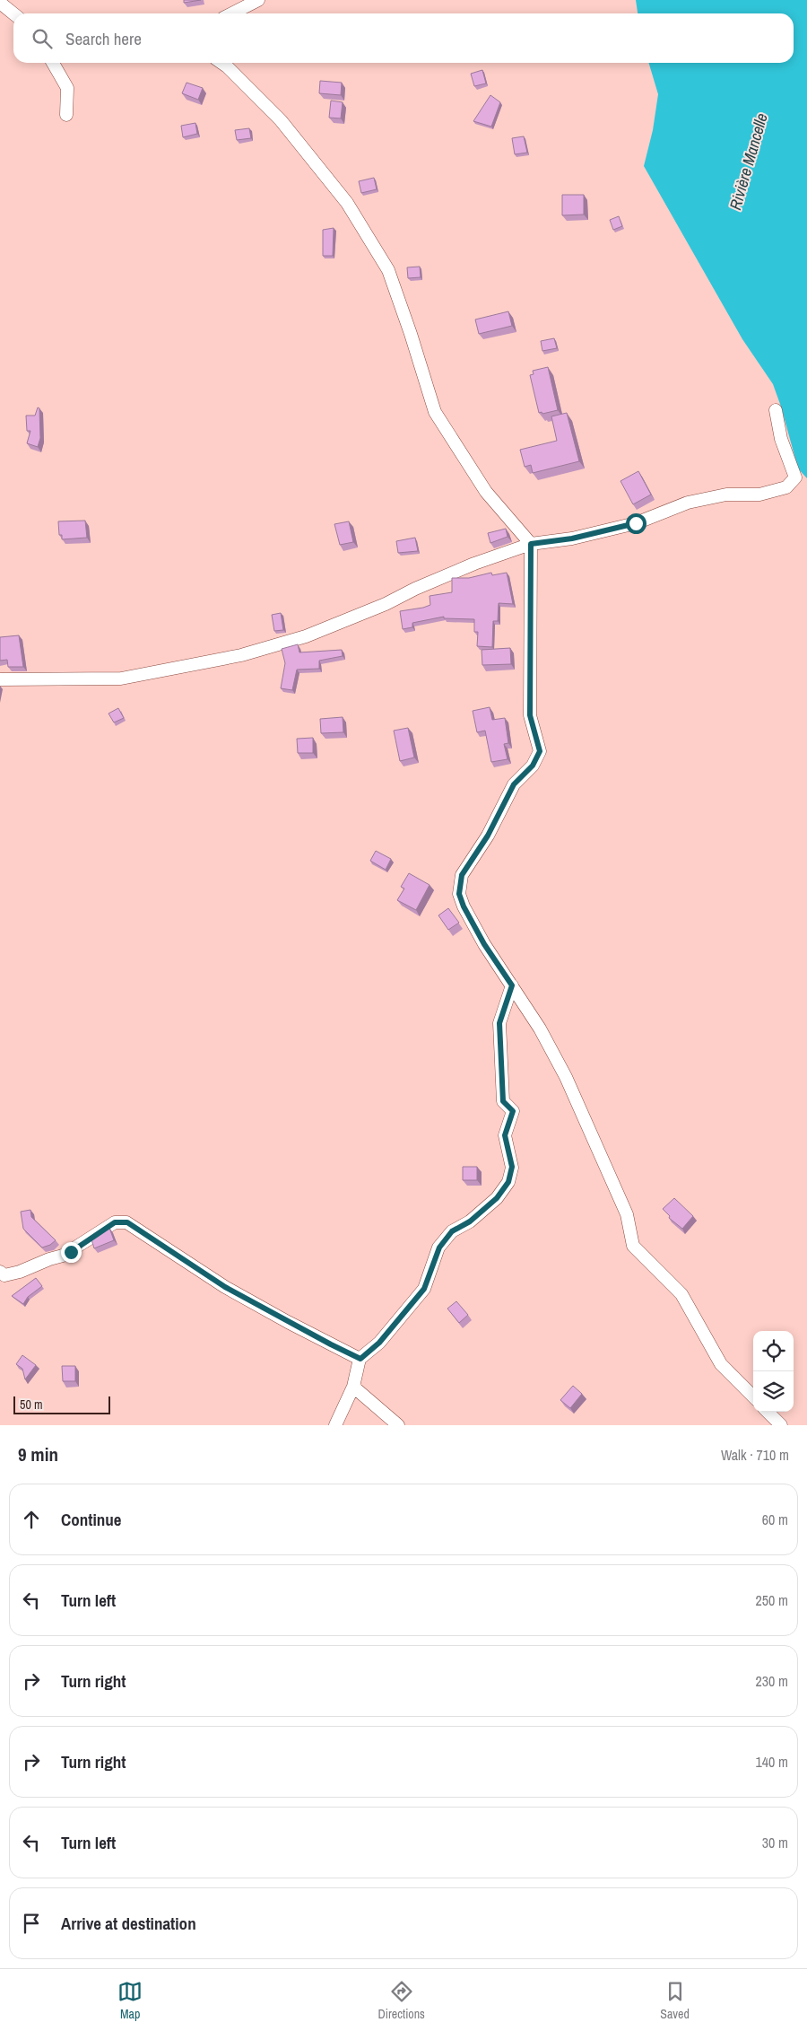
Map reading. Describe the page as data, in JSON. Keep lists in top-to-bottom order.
{
  "water": ["Rivière Mancelle"],
  "scale_bar": "50 m",
  "page": {
    "search": "Search here",
    "scale": "50 m",
    "heading": ["9 min", "Walk · 710 m"],
    "list": [
      ["Continue", "60 m"],
      ["Turn left", "250 m"],
      ["Turn right", "230 m"],
      ["Turn right", "140 m"],
      ["Turn left", "30 m"],
      "Arrive at destination"
    ],
    "nav": ["Map", "Directions", "Saved"]
  }
}
